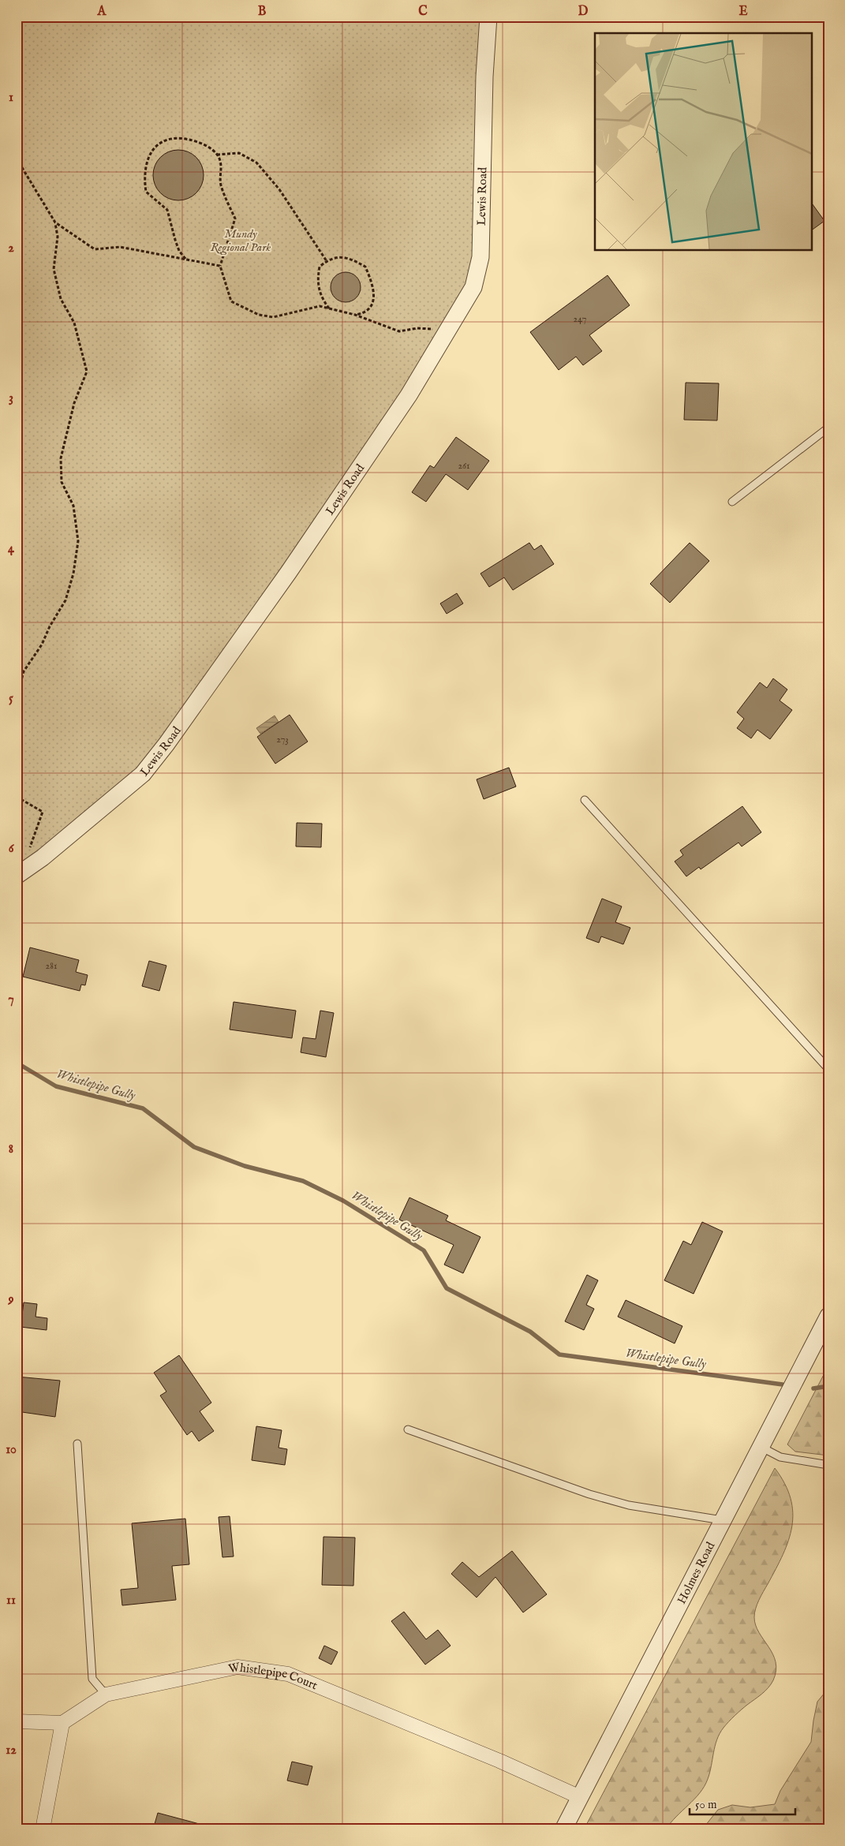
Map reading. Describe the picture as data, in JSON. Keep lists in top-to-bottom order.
{
  "streets": {
    "street": ["Lewis Road", "Holmes Road", "Whistlepipe Court"]
  },
  "crossings": [
    ["Holmes Road", "Whistlepipe Court"]
  ],
  "water": ["Whistlepipe Gully"],
  "parks": ["Mundy Regional Park"],
  "house_numbers": [
    "247",
    "261",
    "273",
    "281"
  ],
  "scale_bar": "50 m",
  "grid": {
    "columns": [
      "A",
      "B",
      "C",
      "D",
      "E"
    ],
    "rows": [
      "1",
      "2",
      "3",
      "4",
      "5",
      "6",
      "7",
      "8",
      "9",
      "10",
      "11",
      "12"
    ]
  }
}
